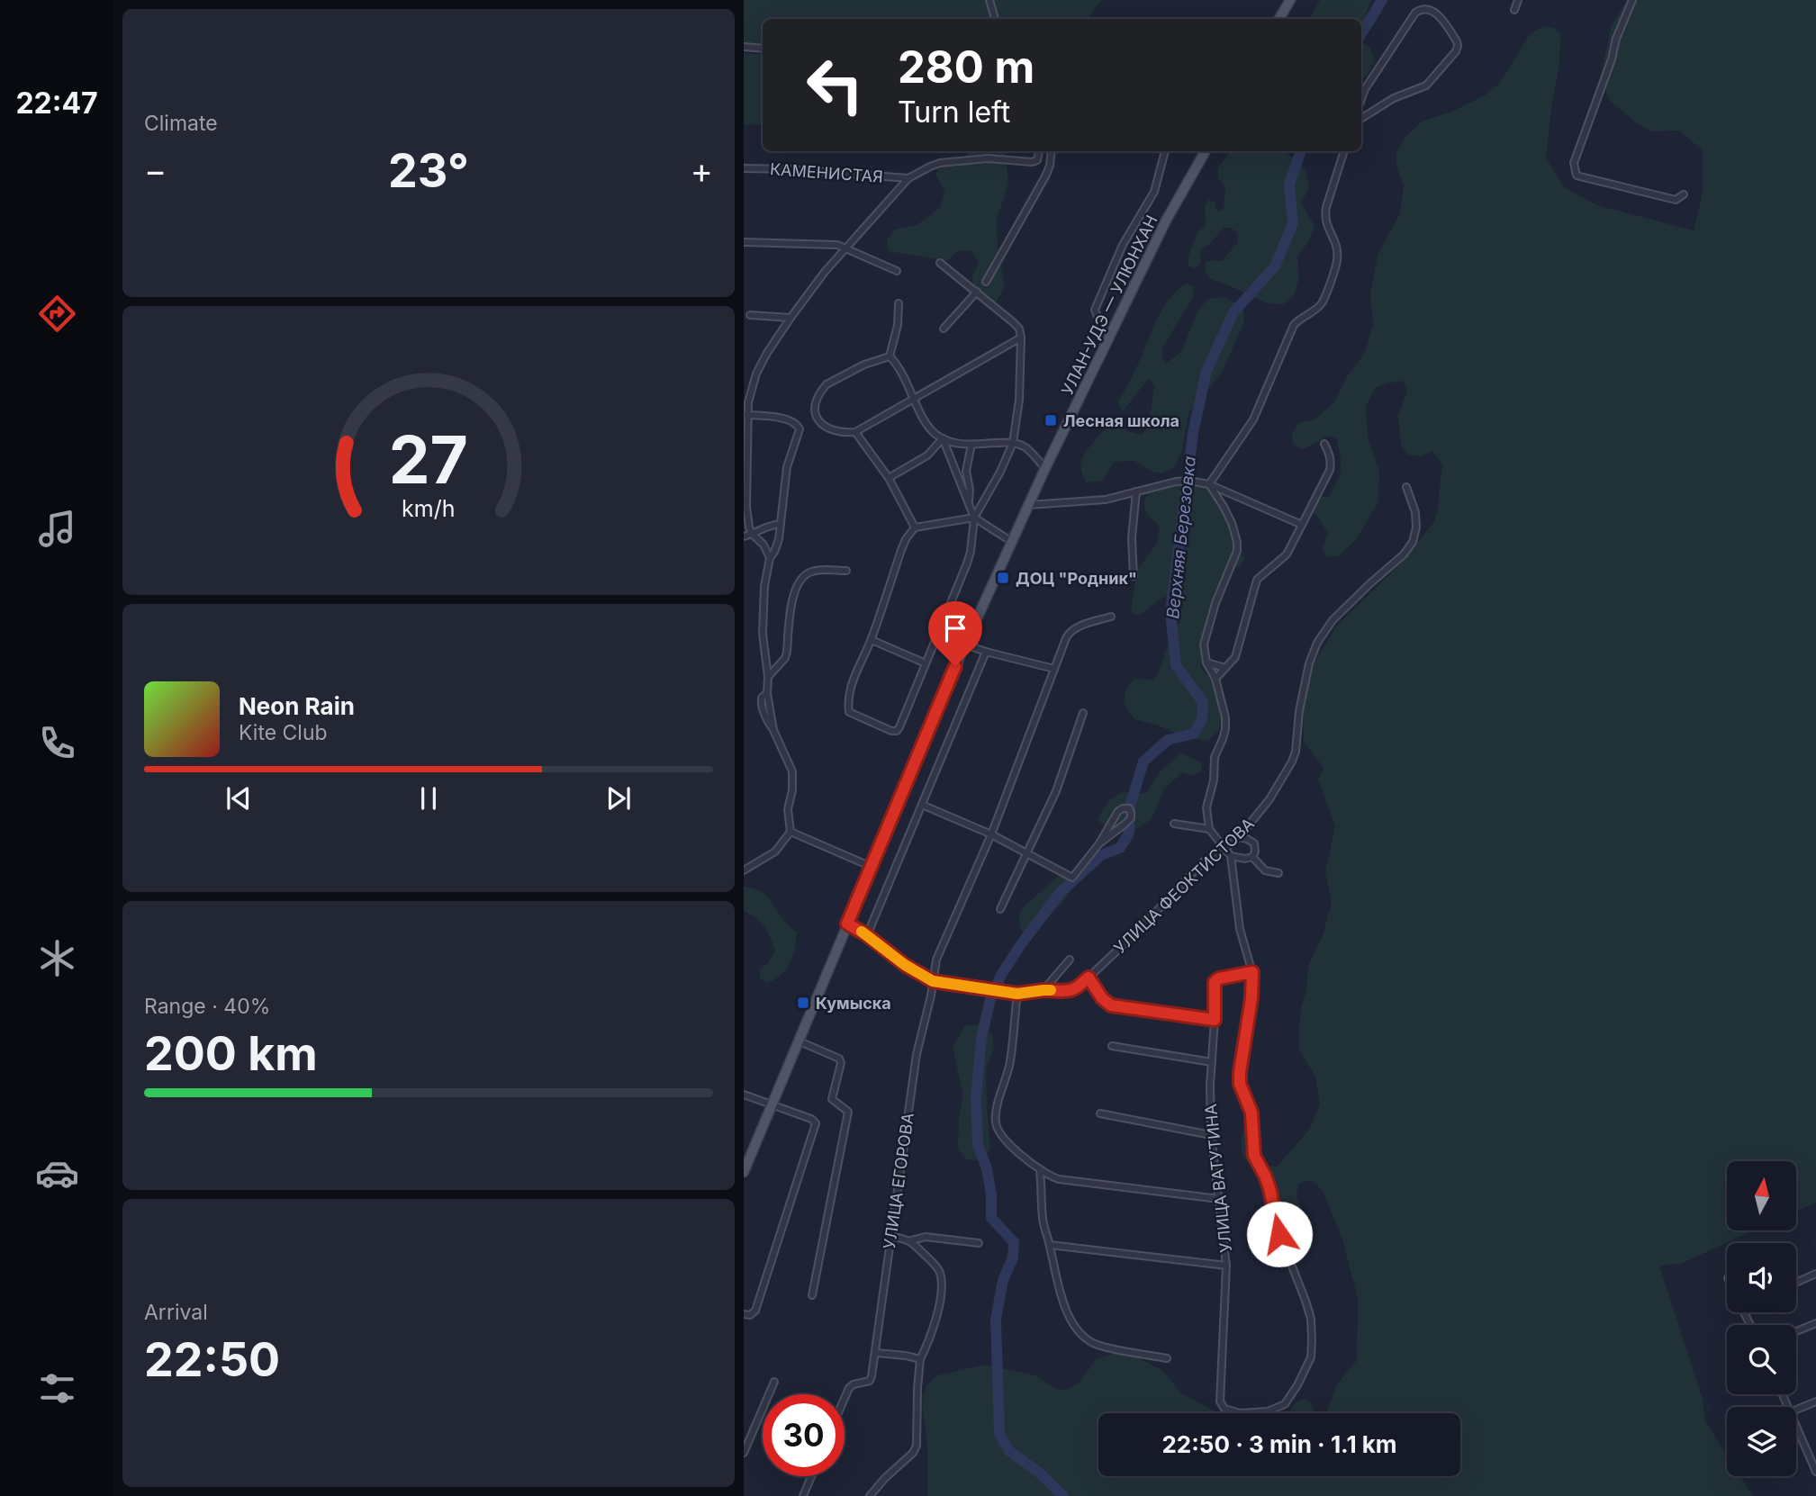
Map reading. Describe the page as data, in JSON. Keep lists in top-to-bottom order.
{
  "streets": {
    "main road": ["УЛАН-УДЭ — УЛЮНХАН"],
    "street": [
      "КАМЕНИСТАЯ",
      "УЛИЦА ФЕОКТИСТОВА",
      "УЛИЦА ВАТУТИНА",
      "УЛИЦА ЕГОРОВА"
    ]
  },
  "crossings": [
    ["УЛАН-УДЭ — УЛЮНХАН", "УЛИЦА ФЕОКТИСТОВА"],
    ["УЛИЦА ФЕОКТИСТОВА", "УЛИЦА ЕГОРОВА"]
  ],
  "water": ["Верхняя Березовка"],
  "places": {
    "transit": ["Лесная школа", "ДОЦ \"Родник\"", "Кумыска"]
  },
  "north": "top",
  "page": {
    "tabs": "22:47",
    "tile": [
      "Climate",
      ["Range · 40%", "200 km"],
      ["Arrival", "22:50"]
    ],
    "turn": ["280 m", "Turn left"],
    "heat": ["−", "23°", "+"],
    "song": ["Neon Rain", "Kite Club"],
    "limit": "30",
    "trip": "22:50 · 3 min · 1.1 km",
    "gauge": ["27", "km/h"]
  }
}
